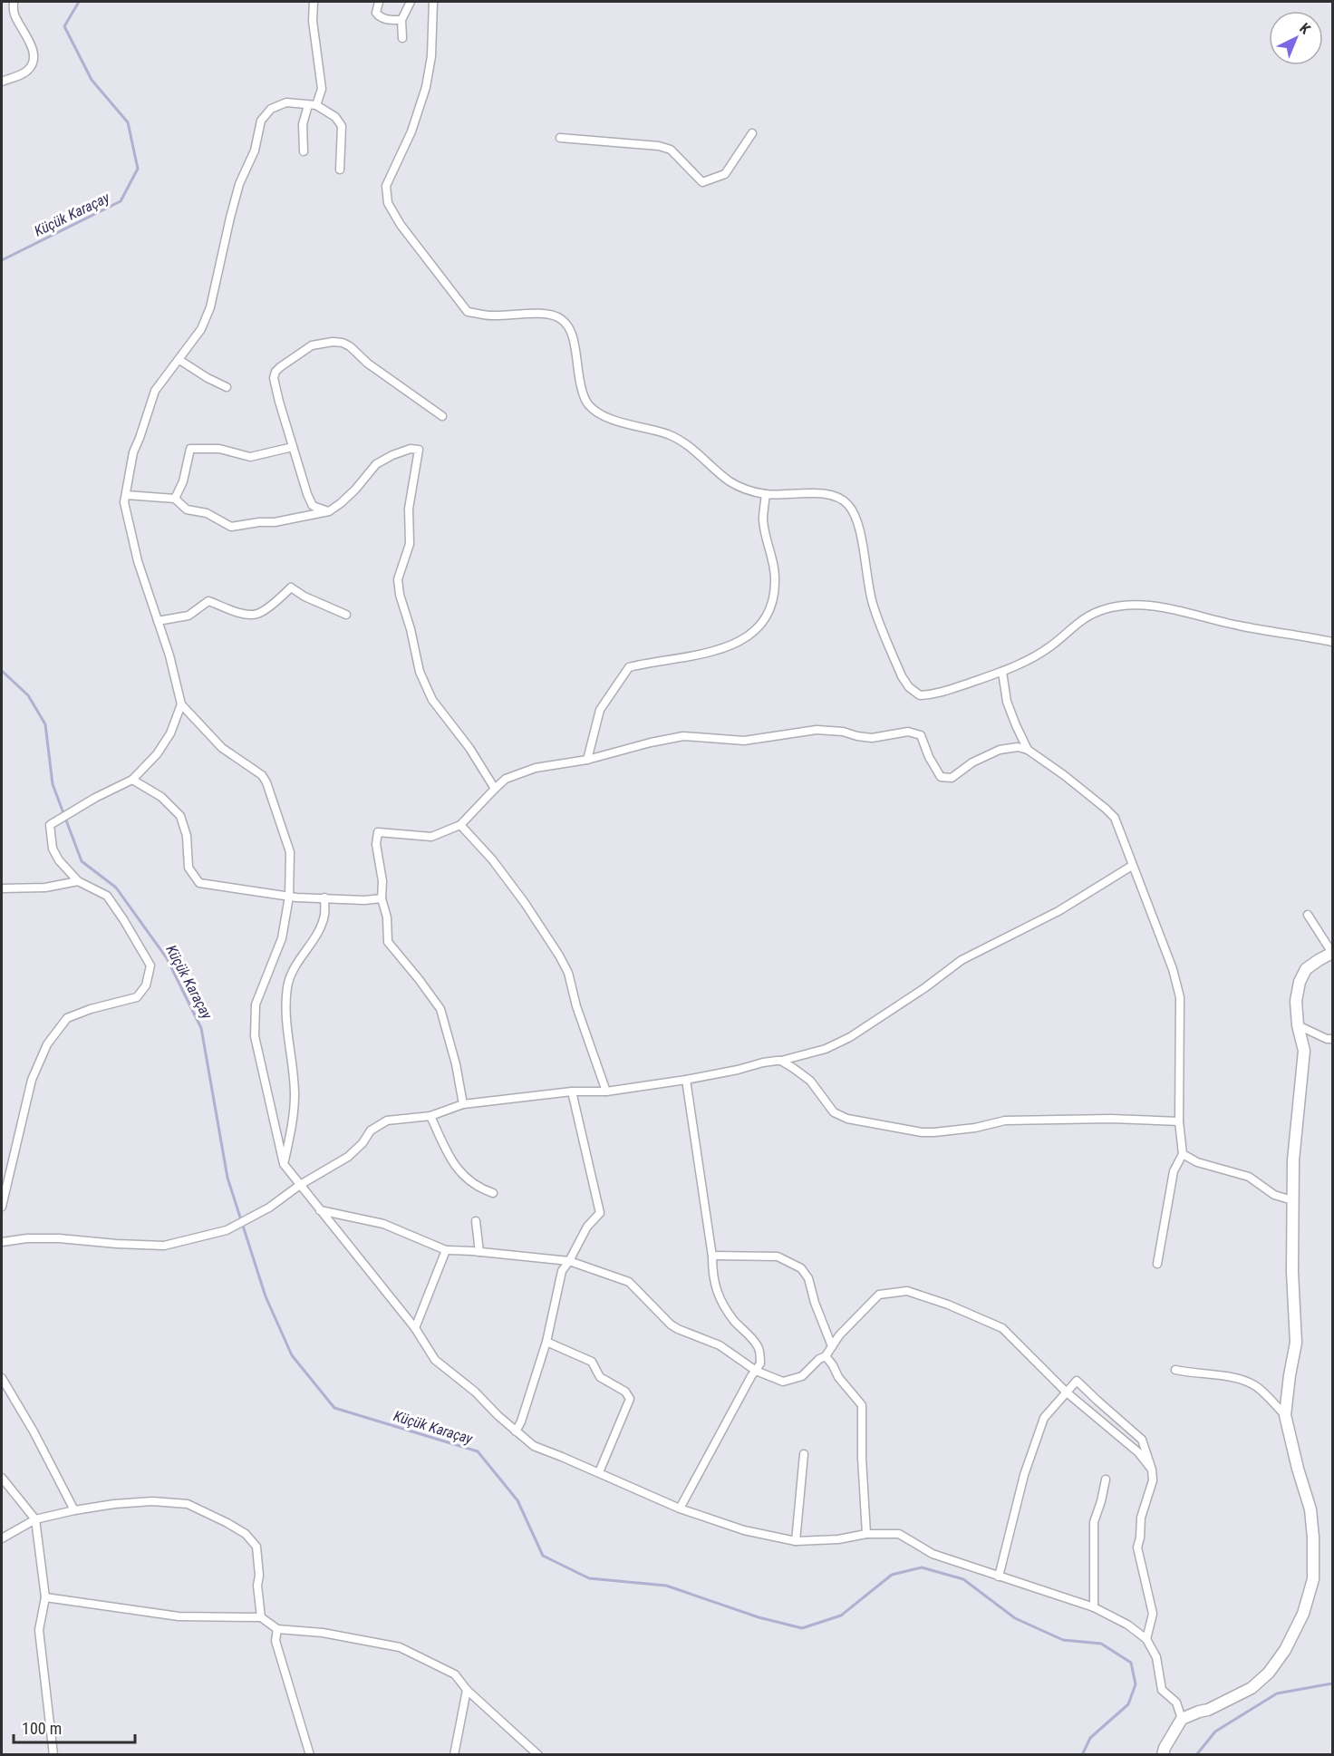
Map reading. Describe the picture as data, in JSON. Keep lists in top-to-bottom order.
{
  "water": ["Küçük Karaçay"],
  "scale_bar": "100 m",
  "north": "top right"
}
